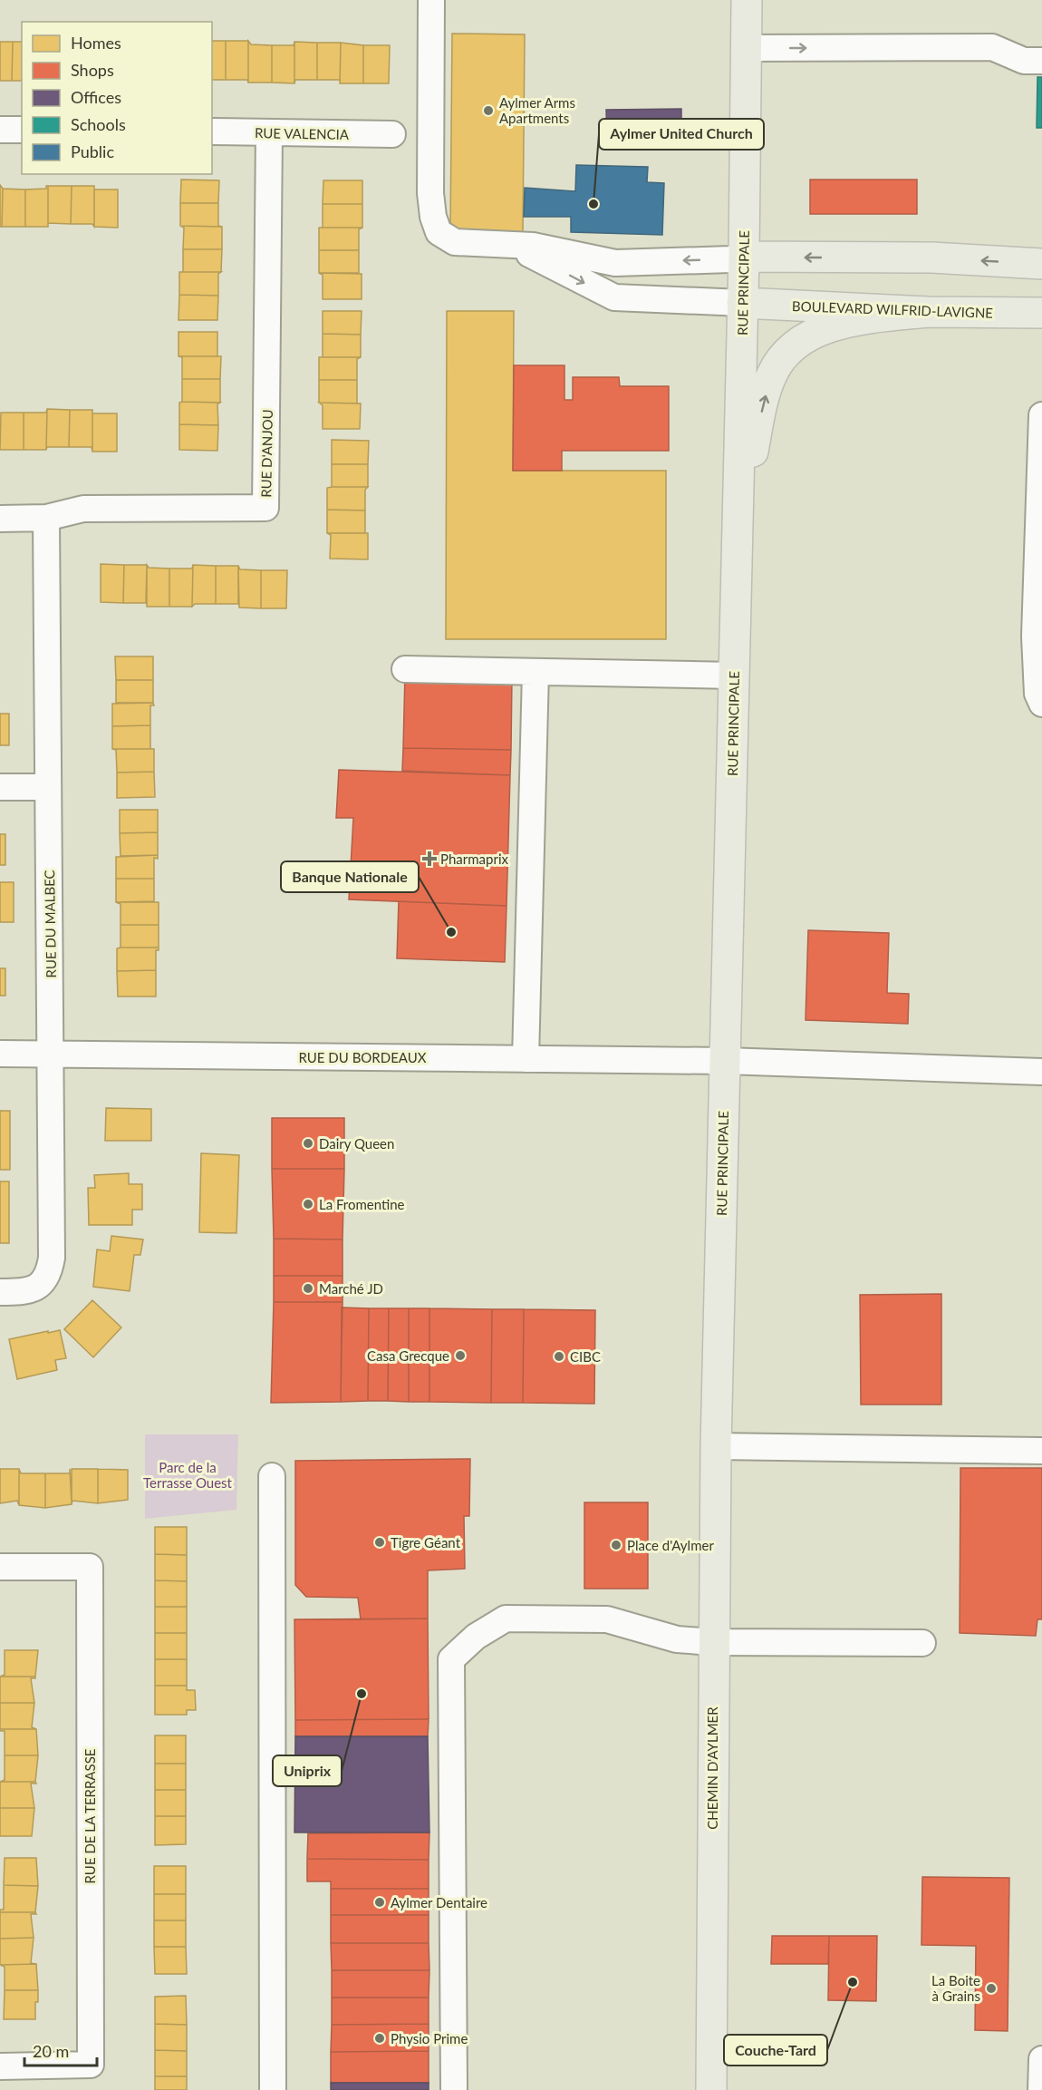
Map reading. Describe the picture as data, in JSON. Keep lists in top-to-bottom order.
{
  "streets": {
    "main road": ["RUE PRINCIPALE", "BOULEVARD WILFRID-LAVIGNE", "CHEMIN D'AYLMER"],
    "street": [
      "RUE VALENCIA",
      "RUE D'ANJOU",
      "RUE DU MALBEC",
      "RUE DU BORDEAUX",
      "RUE DE LA TERRASSE"
    ]
  },
  "crossings": [
    ["RUE VALENCIA", "RUE D'ANJOU"],
    ["RUE PRINCIPALE", "BOULEVARD WILFRID-LAVIGNE"],
    ["RUE PRINCIPALE", "RUE DU BORDEAUX"],
    ["RUE PRINCIPALE", "CHEMIN D'AYLMER"],
    ["RUE D'ANJOU", "RUE DU MALBEC"],
    ["RUE DU MALBEC", "RUE DU BORDEAUX"]
  ],
  "parks": ["Parc de la Terrasse Ouest"],
  "places": {
    "other": [
      "Aylmer Arms Apartments",
      "Aylmer United Church",
      "Banque Nationale",
      "Dairy Queen",
      "La Fromentine",
      "Marché JD",
      "Casa Grecque",
      "CIBC",
      "Tigre Géant",
      "Place d'Aylmer",
      "Uniprix",
      "Aylmer Dentaire",
      "Couche-Tard",
      "La Boite à Grains",
      "Physio Prime"
    ],
    "health": ["Pharmaprix"]
  },
  "legend": [
    "Homes",
    "Shops",
    "Offices",
    "Schools",
    "Public"
  ],
  "scale_bar": "20 m"
}
